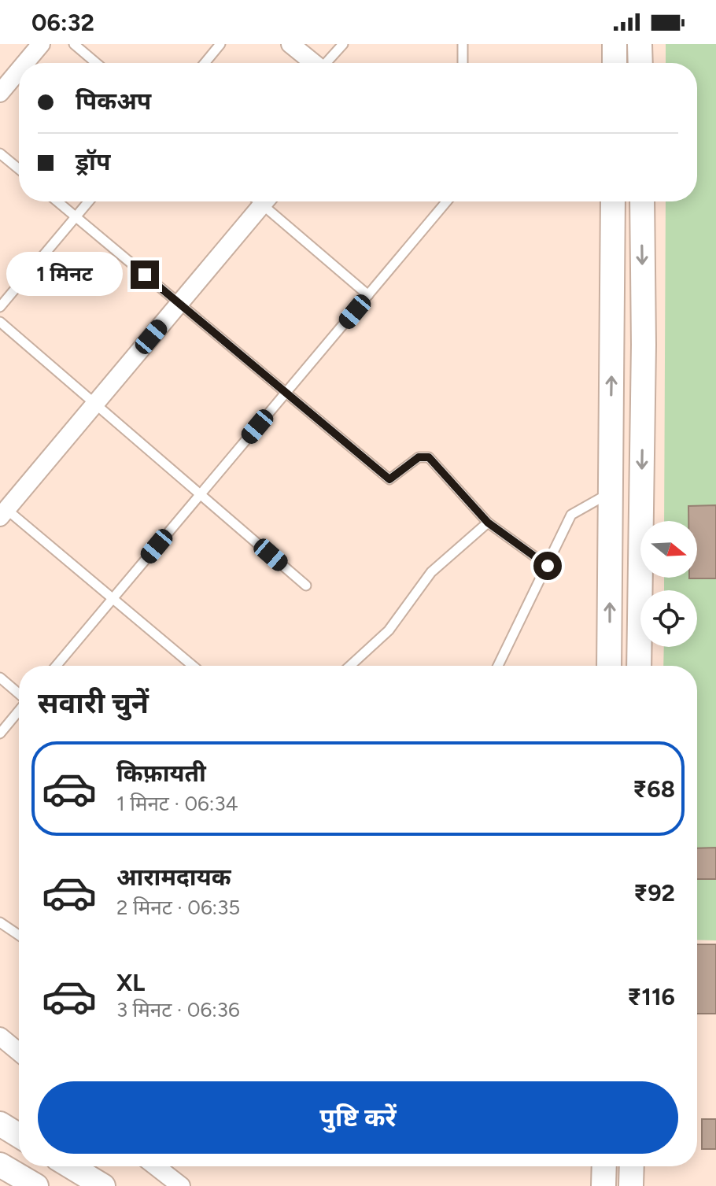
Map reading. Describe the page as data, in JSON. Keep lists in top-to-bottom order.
{
  "north": "right",
  "page": {
    "status": "06:32",
    "banner": ["पिकअप", "ड्रॉप"],
    "bubble": "1 मिनट",
    "heading": "सवारी चुनें",
    "list": [
      {
        "name": "किफ़ायती",
        "note": "1 मिनट · 06:34",
        "value": "₹68"
      },
      {
        "name": "आरामदायक",
        "note": "2 मिनट · 06:35",
        "value": "₹92"
      },
      {
        "name": "XL",
        "note": "3 मिनट · 06:36",
        "value": "₹116"
      }
    ],
    "buttons": "पुष्टि करें"
  }
}
